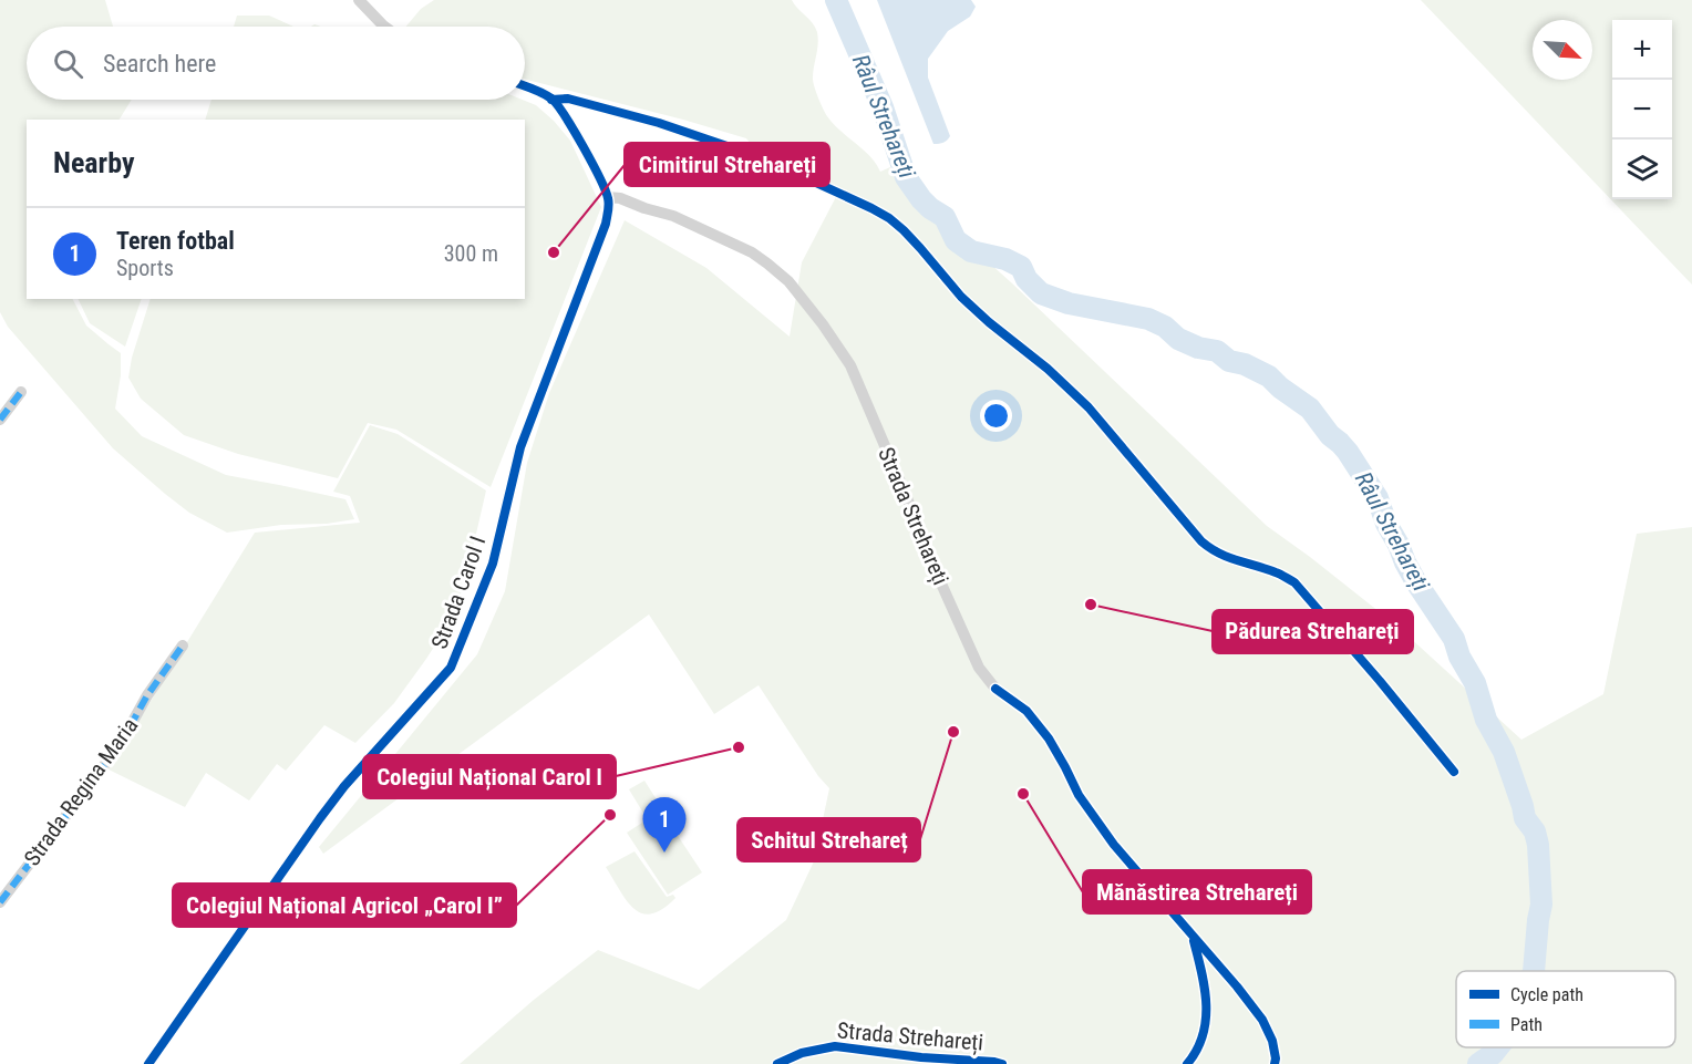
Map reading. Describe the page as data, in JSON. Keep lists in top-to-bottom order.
{
  "streets": {
    "street": ["Strada Strehareți", "Strada Carol I", "Strada Regina Maria"]
  },
  "crossings": [
    ["Strada Strehareți", "Strada Carol I"]
  ],
  "water": ["Râul Strehareți"],
  "places": [
    "Cimitirul Strehareți",
    "Pădurea Strehareți",
    "Schitul Strehareț",
    "Colegiul Național Carol l",
    "Mănăstirea Strehareți",
    "Colegiul Național Agricol „Carol I”"
  ],
  "legend": ["Cycle path", "Path"],
  "north": "bottom right",
  "page": {
    "map_buttons": ["+", "−"],
    "search": "Search here",
    "heading": "Nearby",
    "list": [
      {
        "mark": "1",
        "name": "Teren fotbal",
        "note": "Sports",
        "value": "300 m"
      }
    ],
    "pins": "1"
  }
}
